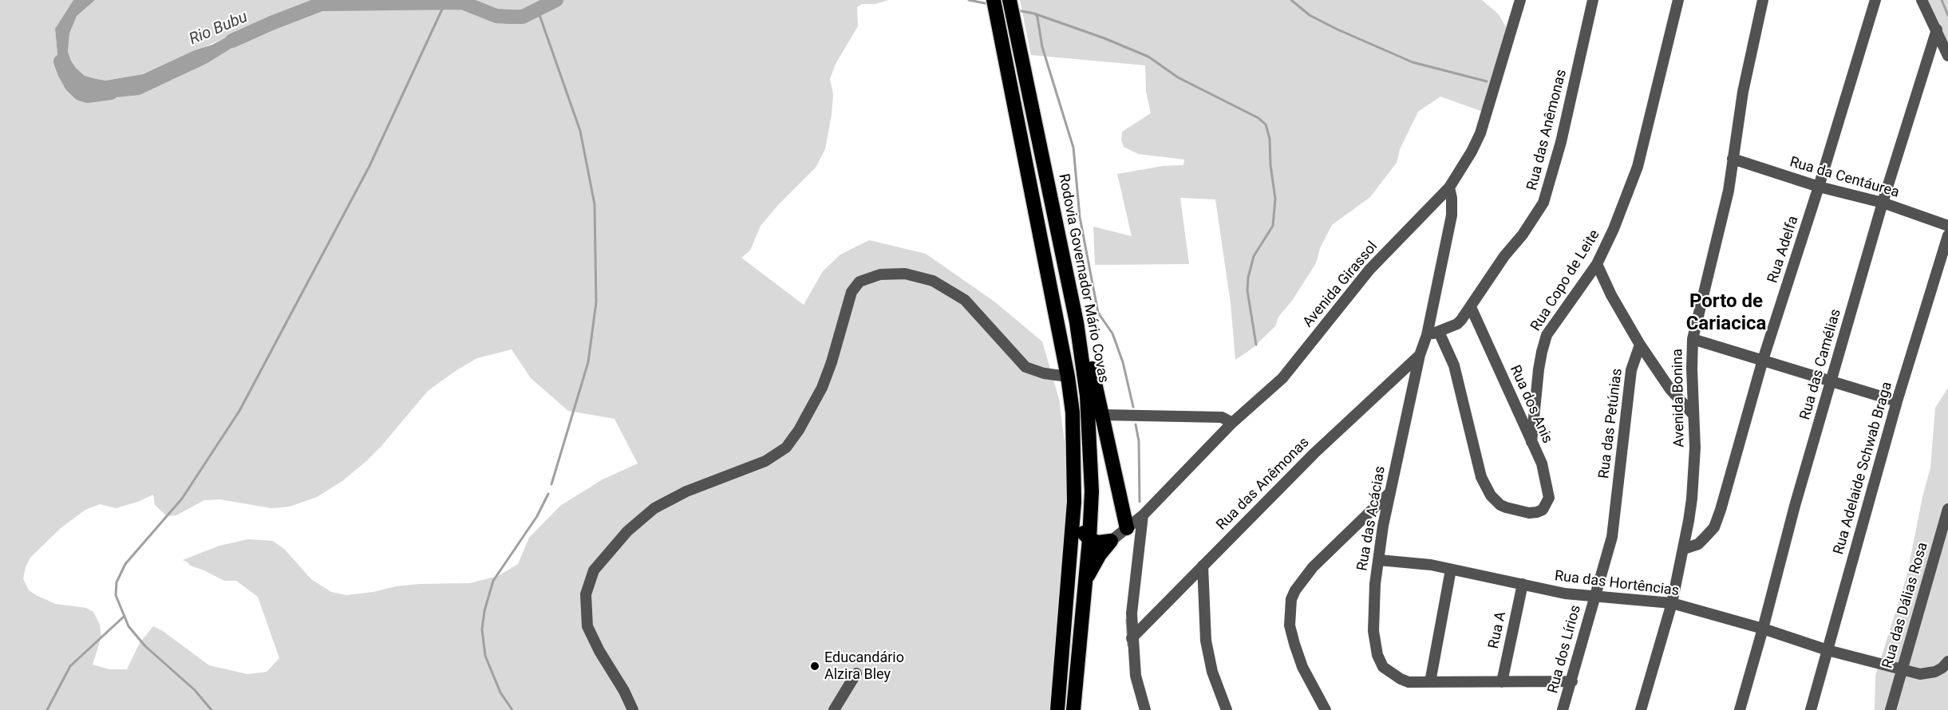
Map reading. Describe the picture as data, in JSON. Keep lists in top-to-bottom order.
{
  "streets": {
    "highway": ["Rodovia Governador Mário Covas"],
    "street": [
      "Rua das Anêmonas",
      "Rua da Centáurea",
      "Rua Adelfa",
      "Rua Copo de Leite",
      "Avenida Girassol",
      "Rua das Camélias",
      "Avenida Bonina",
      "Rua dos Anis",
      "Rua das Petúnias",
      "Rua Adelaide Schwab Braga",
      "Rua das Acácias",
      "Rua das Hortências",
      "Rua das Dálias Rosa",
      "Rua A",
      "Rua dos Lírios"
    ]
  },
  "crossings": [
    ["Rua das Anêmonas", "Rua dos Anis"],
    ["Rua das Anêmonas", "Rua das Acácias"],
    ["Rua da Centáurea", "Rua Adelfa"],
    ["Rua da Centáurea", "Rua das Camélias"],
    ["Rua da Centáurea", "Avenida Bonina"],
    ["Rua Adelfa", "Avenida Bonina"],
    ["Rua Copo de Leite", "Rua dos Anis"],
    ["Avenida Girassol", "Rua das Acácias"],
    ["Rua das Camélias", "Rua das Hortências"],
    ["Avenida Bonina", "Rua das Hortências"],
    ["Rua das Petúnias", "Rua das Hortências"],
    ["Rua das Petúnias", "Rua dos Lírios"],
    ["Rua Adelaide Schwab Braga", "Rua das Hortências"],
    ["Rua das Acácias", "Rua das Hortências"],
    ["Rua das Acácias", "Rua A"],
    ["Rua das Acácias", "Rua dos Lírios"],
    ["Rua das Hortências", "Rua das Dálias Rosa"],
    ["Rua das Hortências", "Rua A"],
    ["Rua das Hortências", "Rua dos Lírios"]
  ],
  "districts": ["Porto de Cariacica"],
  "water": ["Rio Bubu"],
  "places": ["Educandário Alzira Bley"]
}
